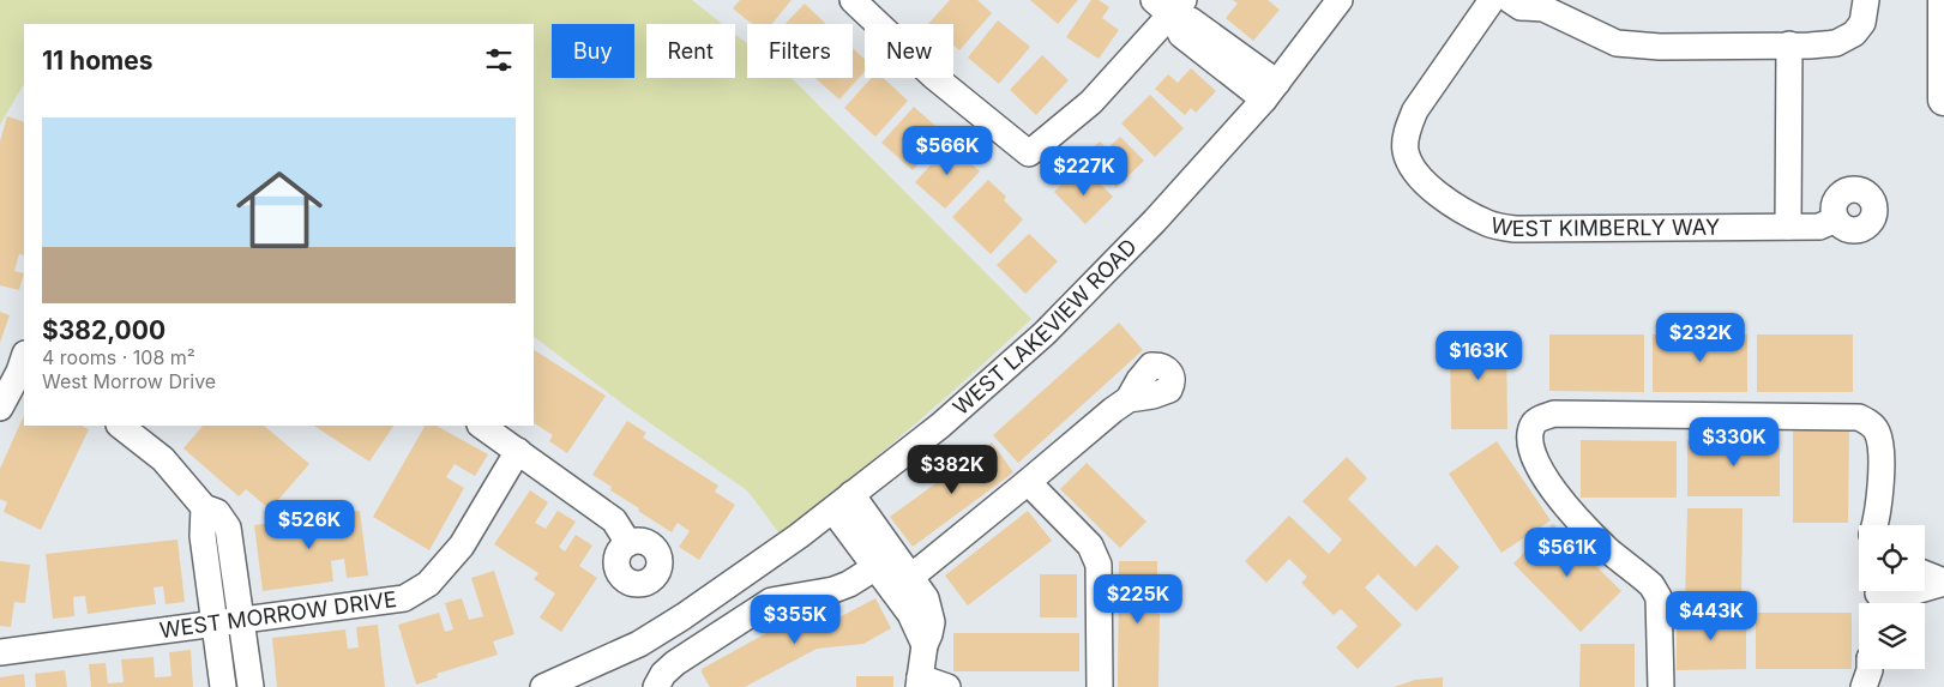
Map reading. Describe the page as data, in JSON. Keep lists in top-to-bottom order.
{
  "streets": {
    "street": ["WEST KIMBERLY WAY", "WEST LAKEVIEW ROAD", "WEST MORROW DRIVE"]
  },
  "page": {
    "chip": [
      "Buy",
      "Rent",
      "Filters",
      "New"
    ],
    "heading": "11 homes",
    "list": [
      {
        "name": "$382,000",
        "note": "4 rooms · 108 m² · West Morrow Drive"
      }
    ],
    "price": [
      "$566K",
      "$227K",
      "$232K",
      "$163K",
      "$330K",
      "$382K",
      "$526K",
      "$561K",
      "$225K",
      "$443K",
      "$355K"
    ]
  }
}
